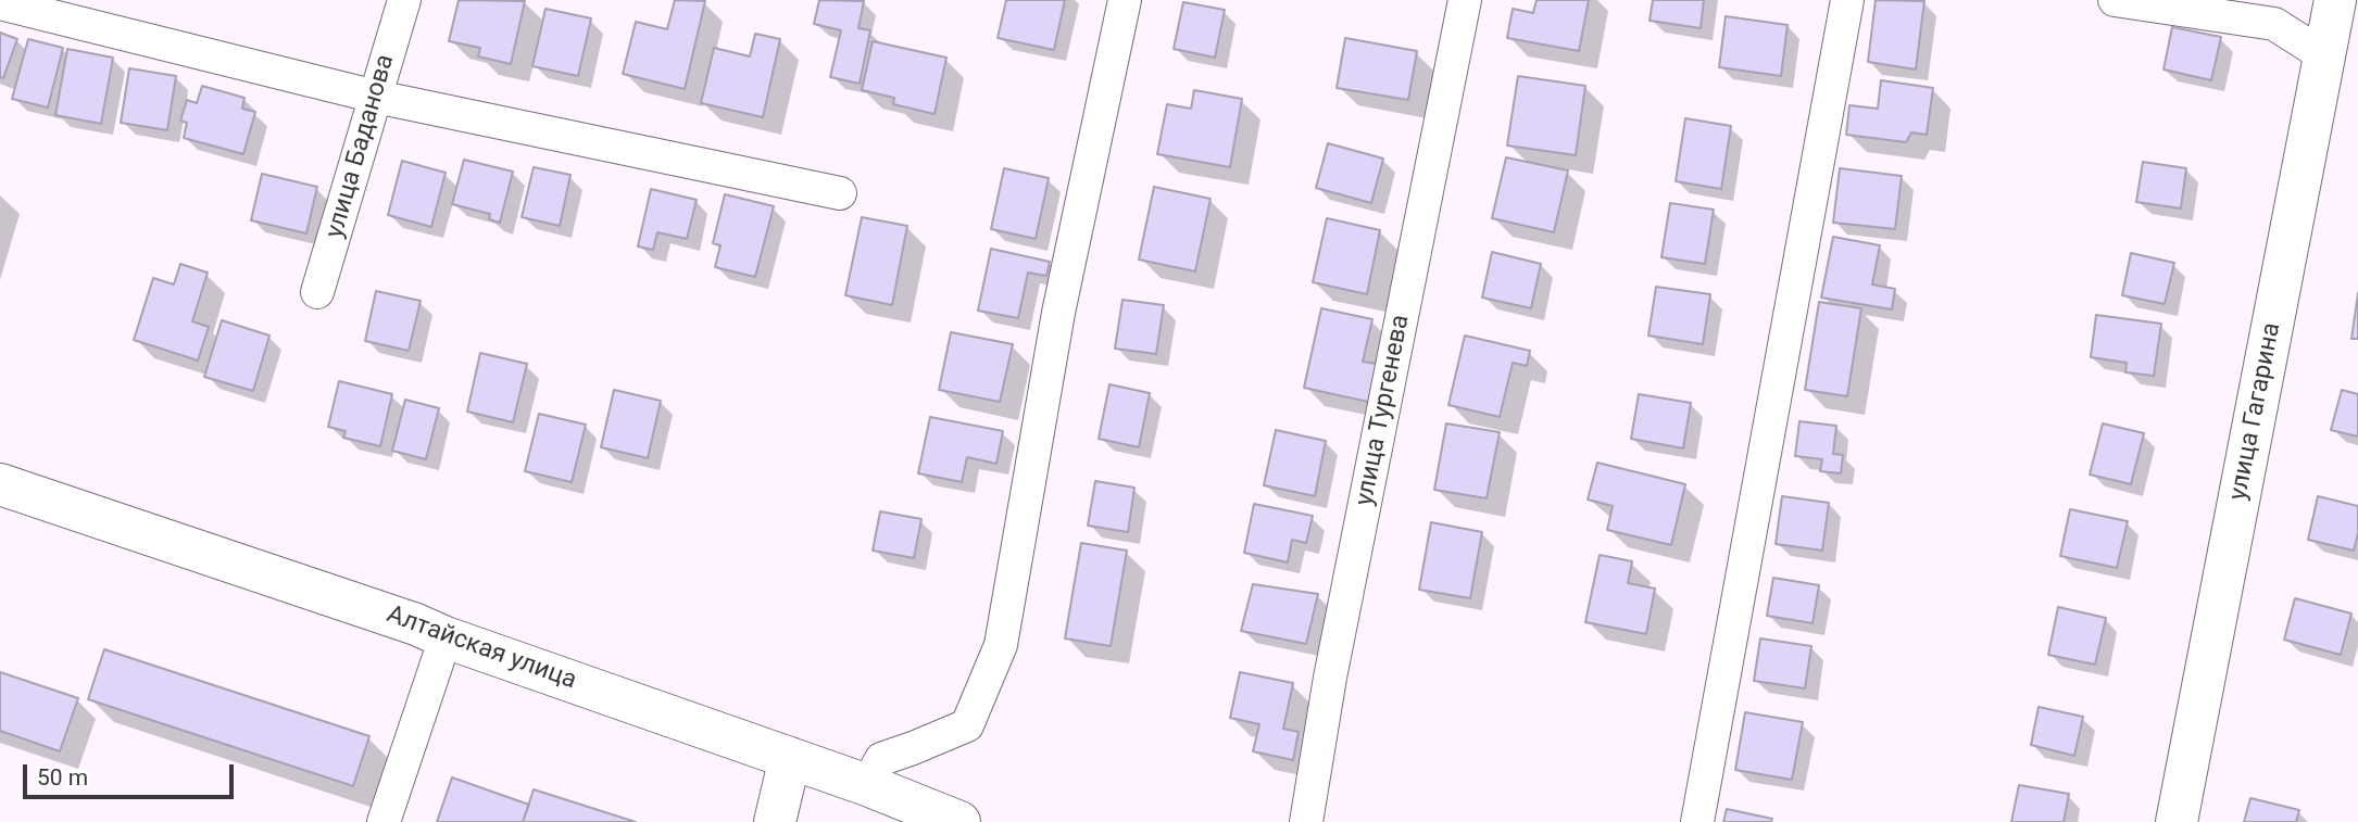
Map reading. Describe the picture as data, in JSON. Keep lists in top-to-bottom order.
{
  "streets": {
    "main road": ["улица Гагарина", "Алтайская улица"],
    "street": ["улица Баданова", "улица Тургенева"]
  },
  "scale_bar": "50 m"
}
